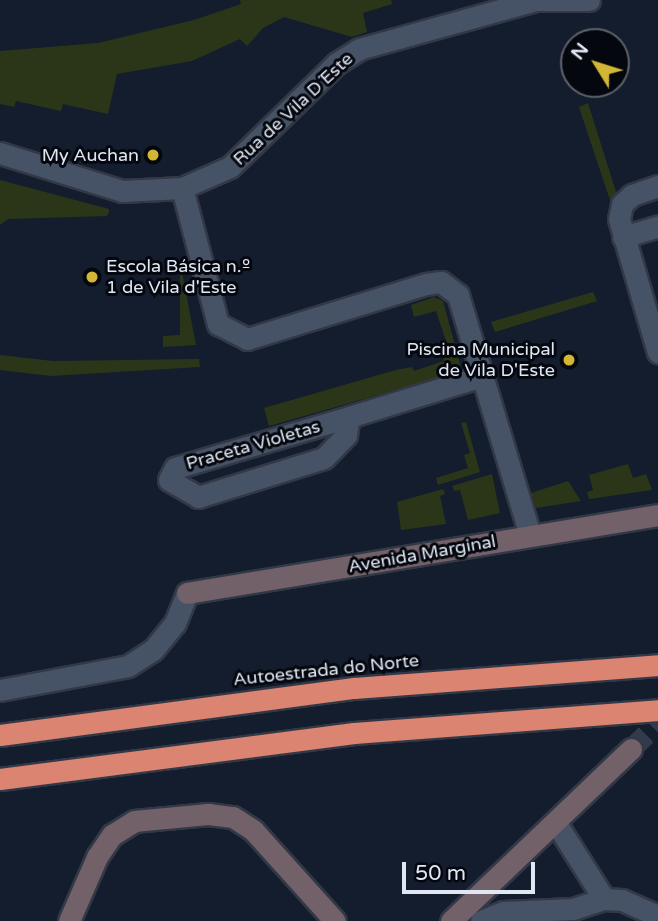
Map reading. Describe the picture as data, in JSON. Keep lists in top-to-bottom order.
{
  "streets": {
    "highway": ["Autoestrada do Norte"],
    "street": ["Rua de Vila D´Este", "Praceta Violetas", "Avenida Marginal"]
  },
  "places": ["My Auchan", "Escola Básica n.º 1 de Vila d'Este", "Piscina Municipal de Vila D'Este"],
  "scale_bar": "50 m",
  "north": "top left"
}
